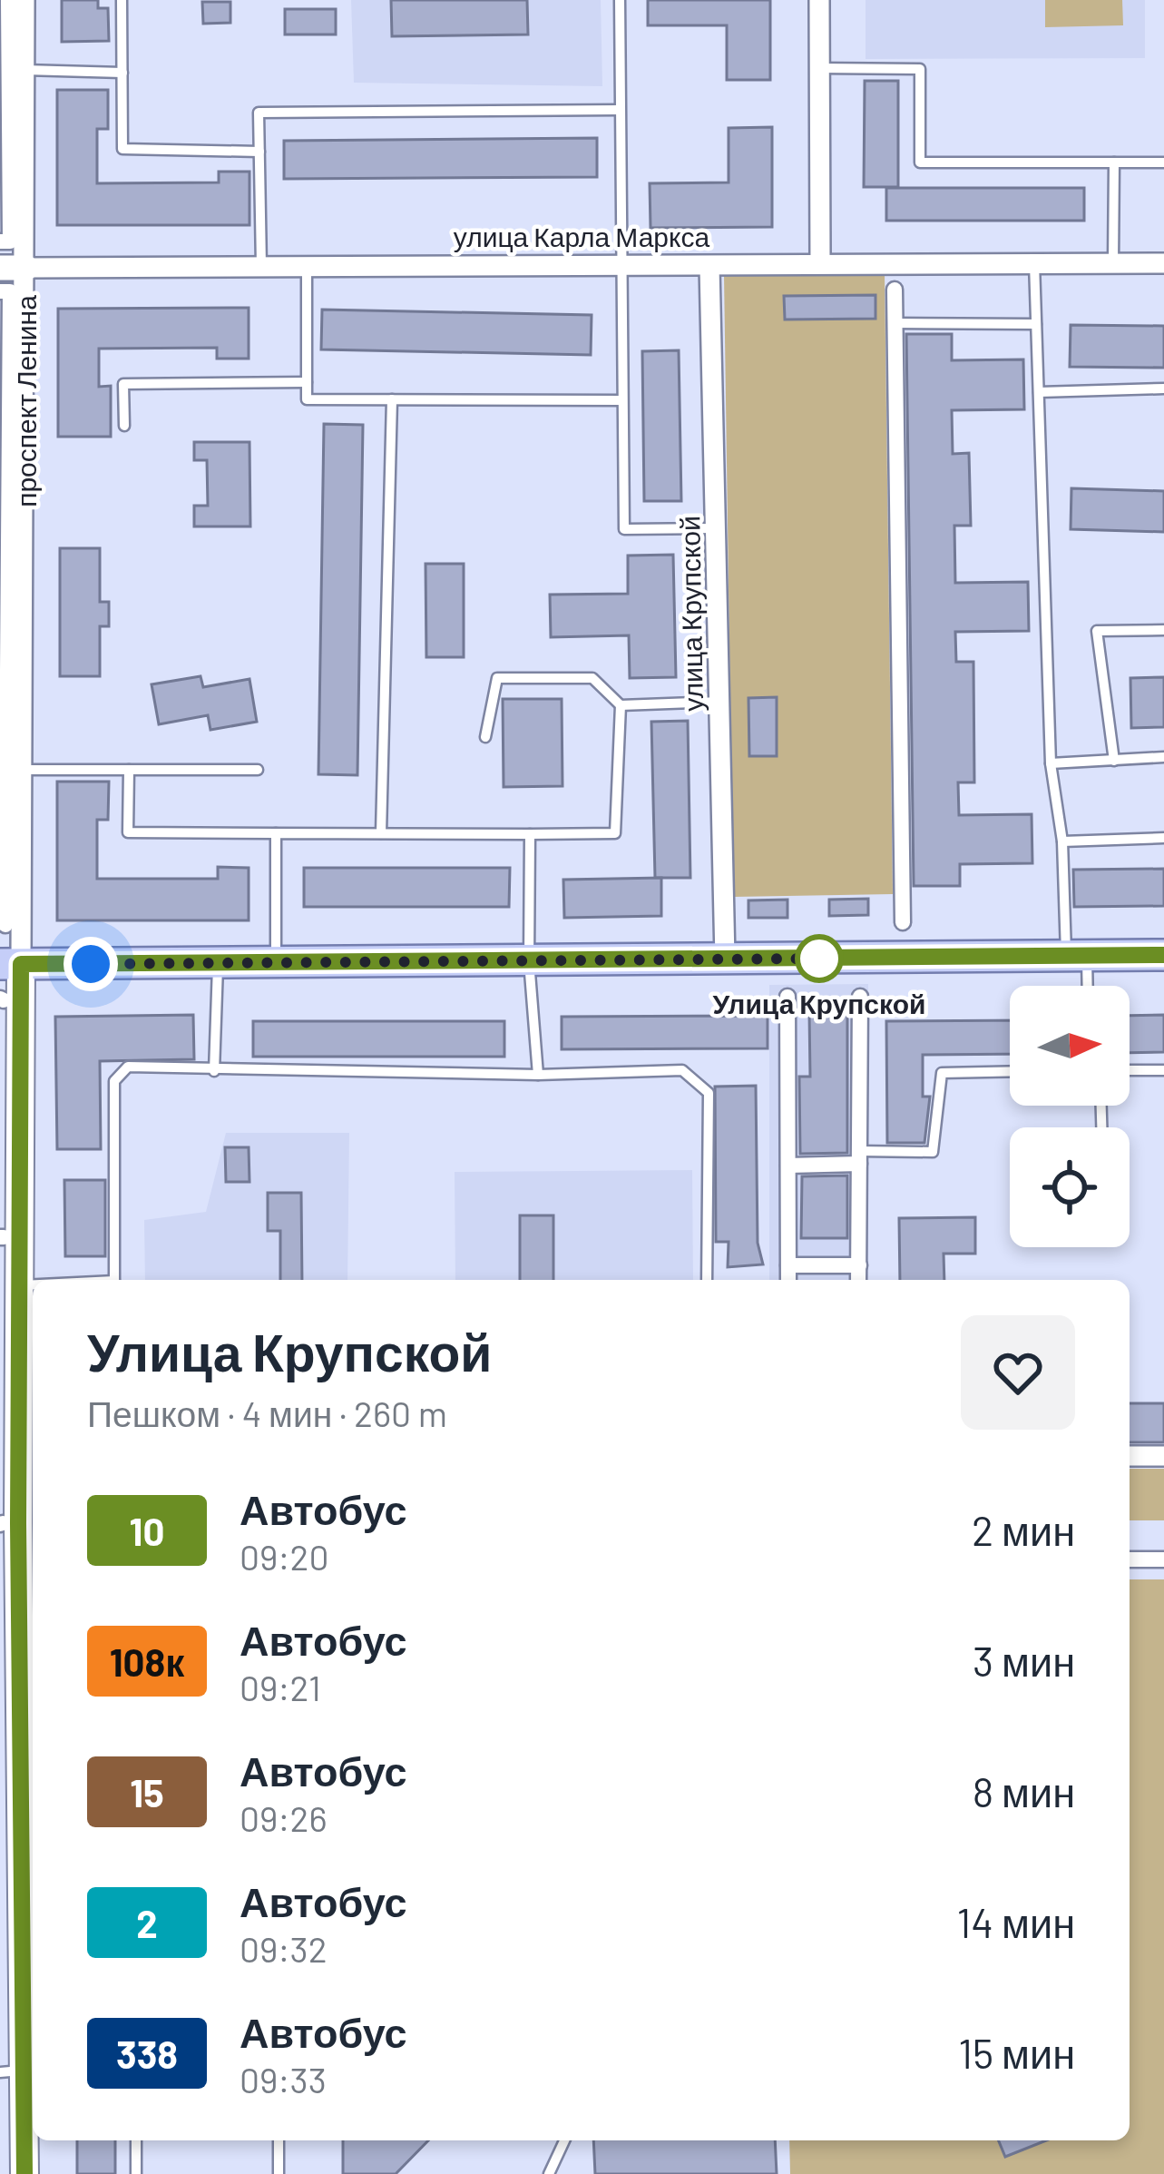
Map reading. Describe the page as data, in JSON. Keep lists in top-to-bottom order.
{
  "streets": {
    "main road": ["проспект Ленина"],
    "street": ["улица Карла Маркса", "улица Крупской"]
  },
  "crossings": [
    ["улица Карла Маркса", "проспект Ленина"],
    ["улица Карла Маркса", "улица Крупской"]
  ],
  "places": ["Улица Крупской"],
  "lines": ["bus line 10"],
  "north": "right",
  "page": {
    "heading": ["Улица Крупской", "Пешком · 4 мин · 260 m"],
    "list": [
      {
        "mark": "10",
        "name": "Автобус",
        "note": "09:20",
        "value": "2 мин"
      },
      {
        "mark": "108к",
        "name": "Автобус",
        "note": "09:21",
        "value": "3 мин"
      },
      {
        "mark": "15",
        "name": "Автобус",
        "note": "09:26",
        "value": "8 мин"
      },
      {
        "mark": "2",
        "name": "Автобус",
        "note": "09:32",
        "value": "14 мин"
      },
      {
        "mark": "338",
        "name": "Автобус",
        "note": "09:33",
        "value": "15 мин"
      }
    ]
  }
}
